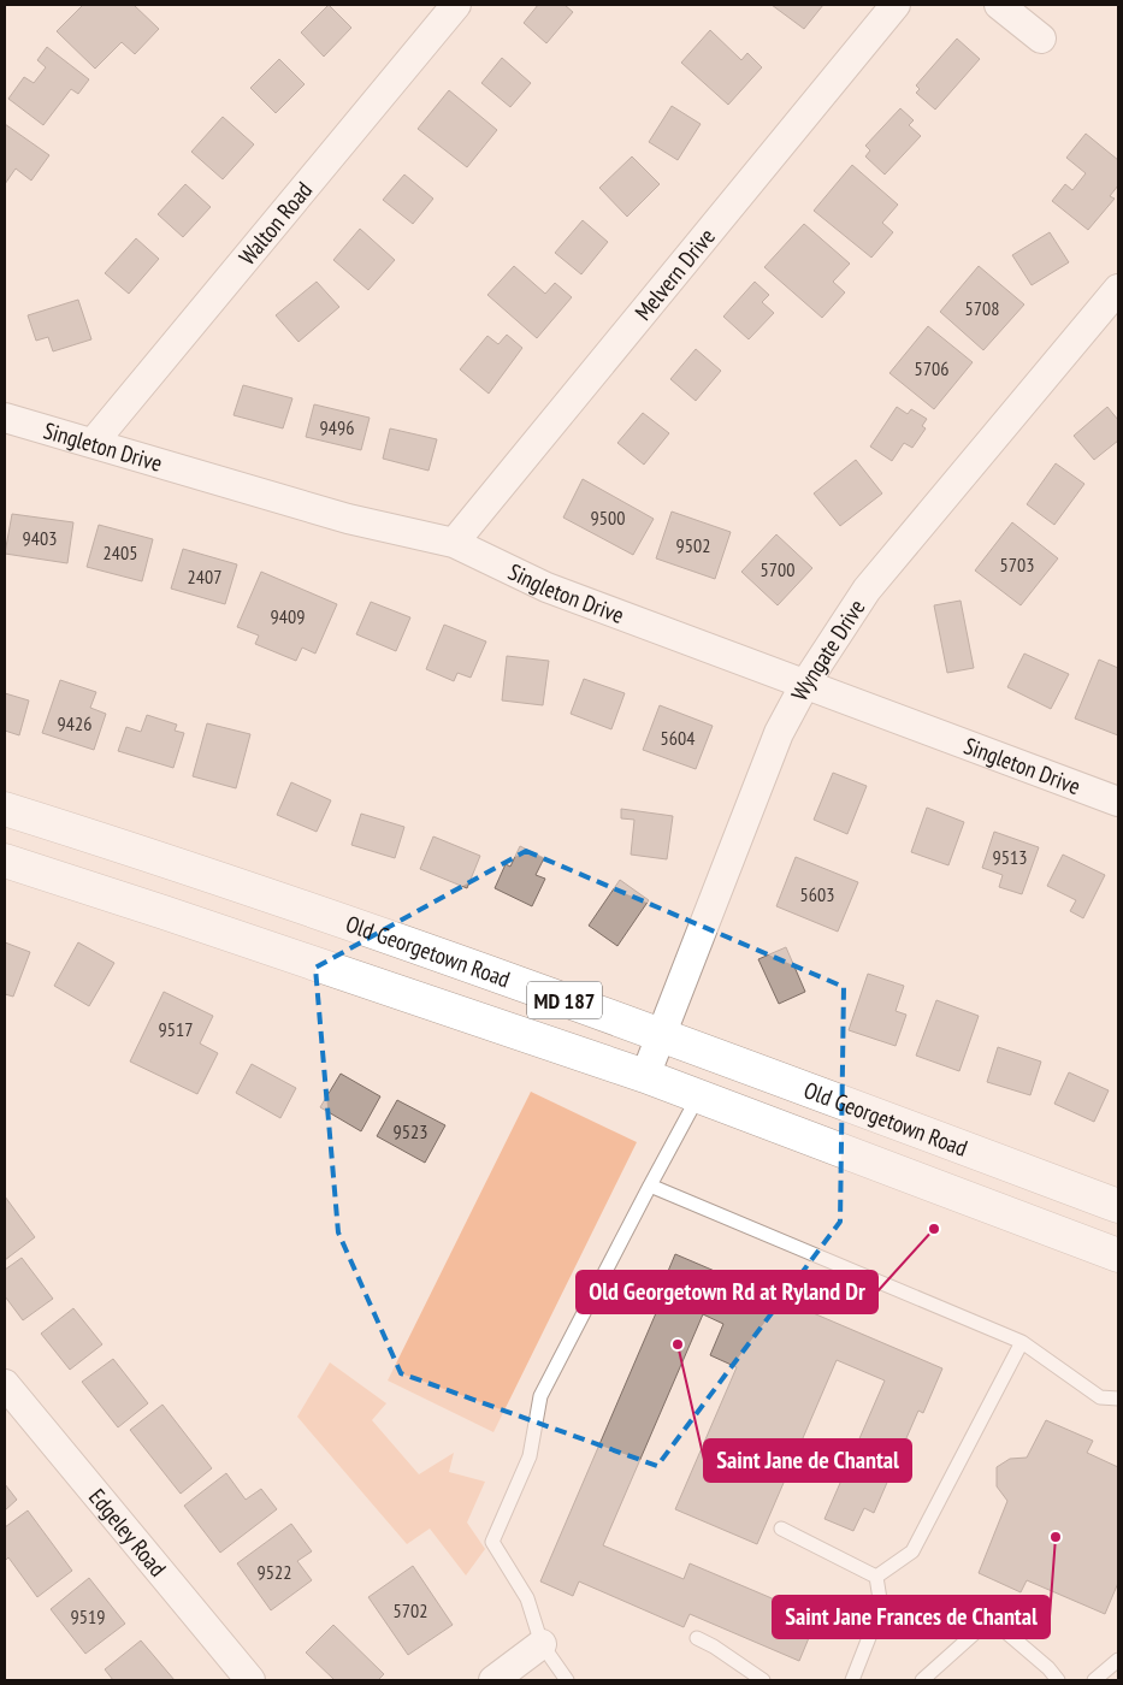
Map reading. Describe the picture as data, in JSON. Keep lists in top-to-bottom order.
{
  "streets": {
    "main road": ["Old Georgetown Road", "MD 187"],
    "street": [
      "Walton Road",
      "Melvern Drive",
      "Singleton Drive",
      "Wyngate Drive",
      "Edgeley Road"
    ]
  },
  "crossings": [
    ["Walton Road", "Singleton Drive"],
    ["Melvern Drive", "Singleton Drive"],
    ["Singleton Drive", "Wyngate Drive"],
    ["Wyngate Drive", "Old Georgetown Road"]
  ],
  "places": ["Old Georgetown Rd at Ryland Dr", "Saint Jane de Chantal", "Saint Jane Frances de Chantal"],
  "house_numbers": [
    "5708",
    "5706",
    "9496",
    "9500",
    "9403",
    "9502",
    "2405",
    "5703",
    "5700",
    "2407",
    "9409",
    "9426",
    "5604",
    "9513",
    "5603",
    "9517",
    "9523",
    "9522",
    "5702",
    "9519"
  ]
}
